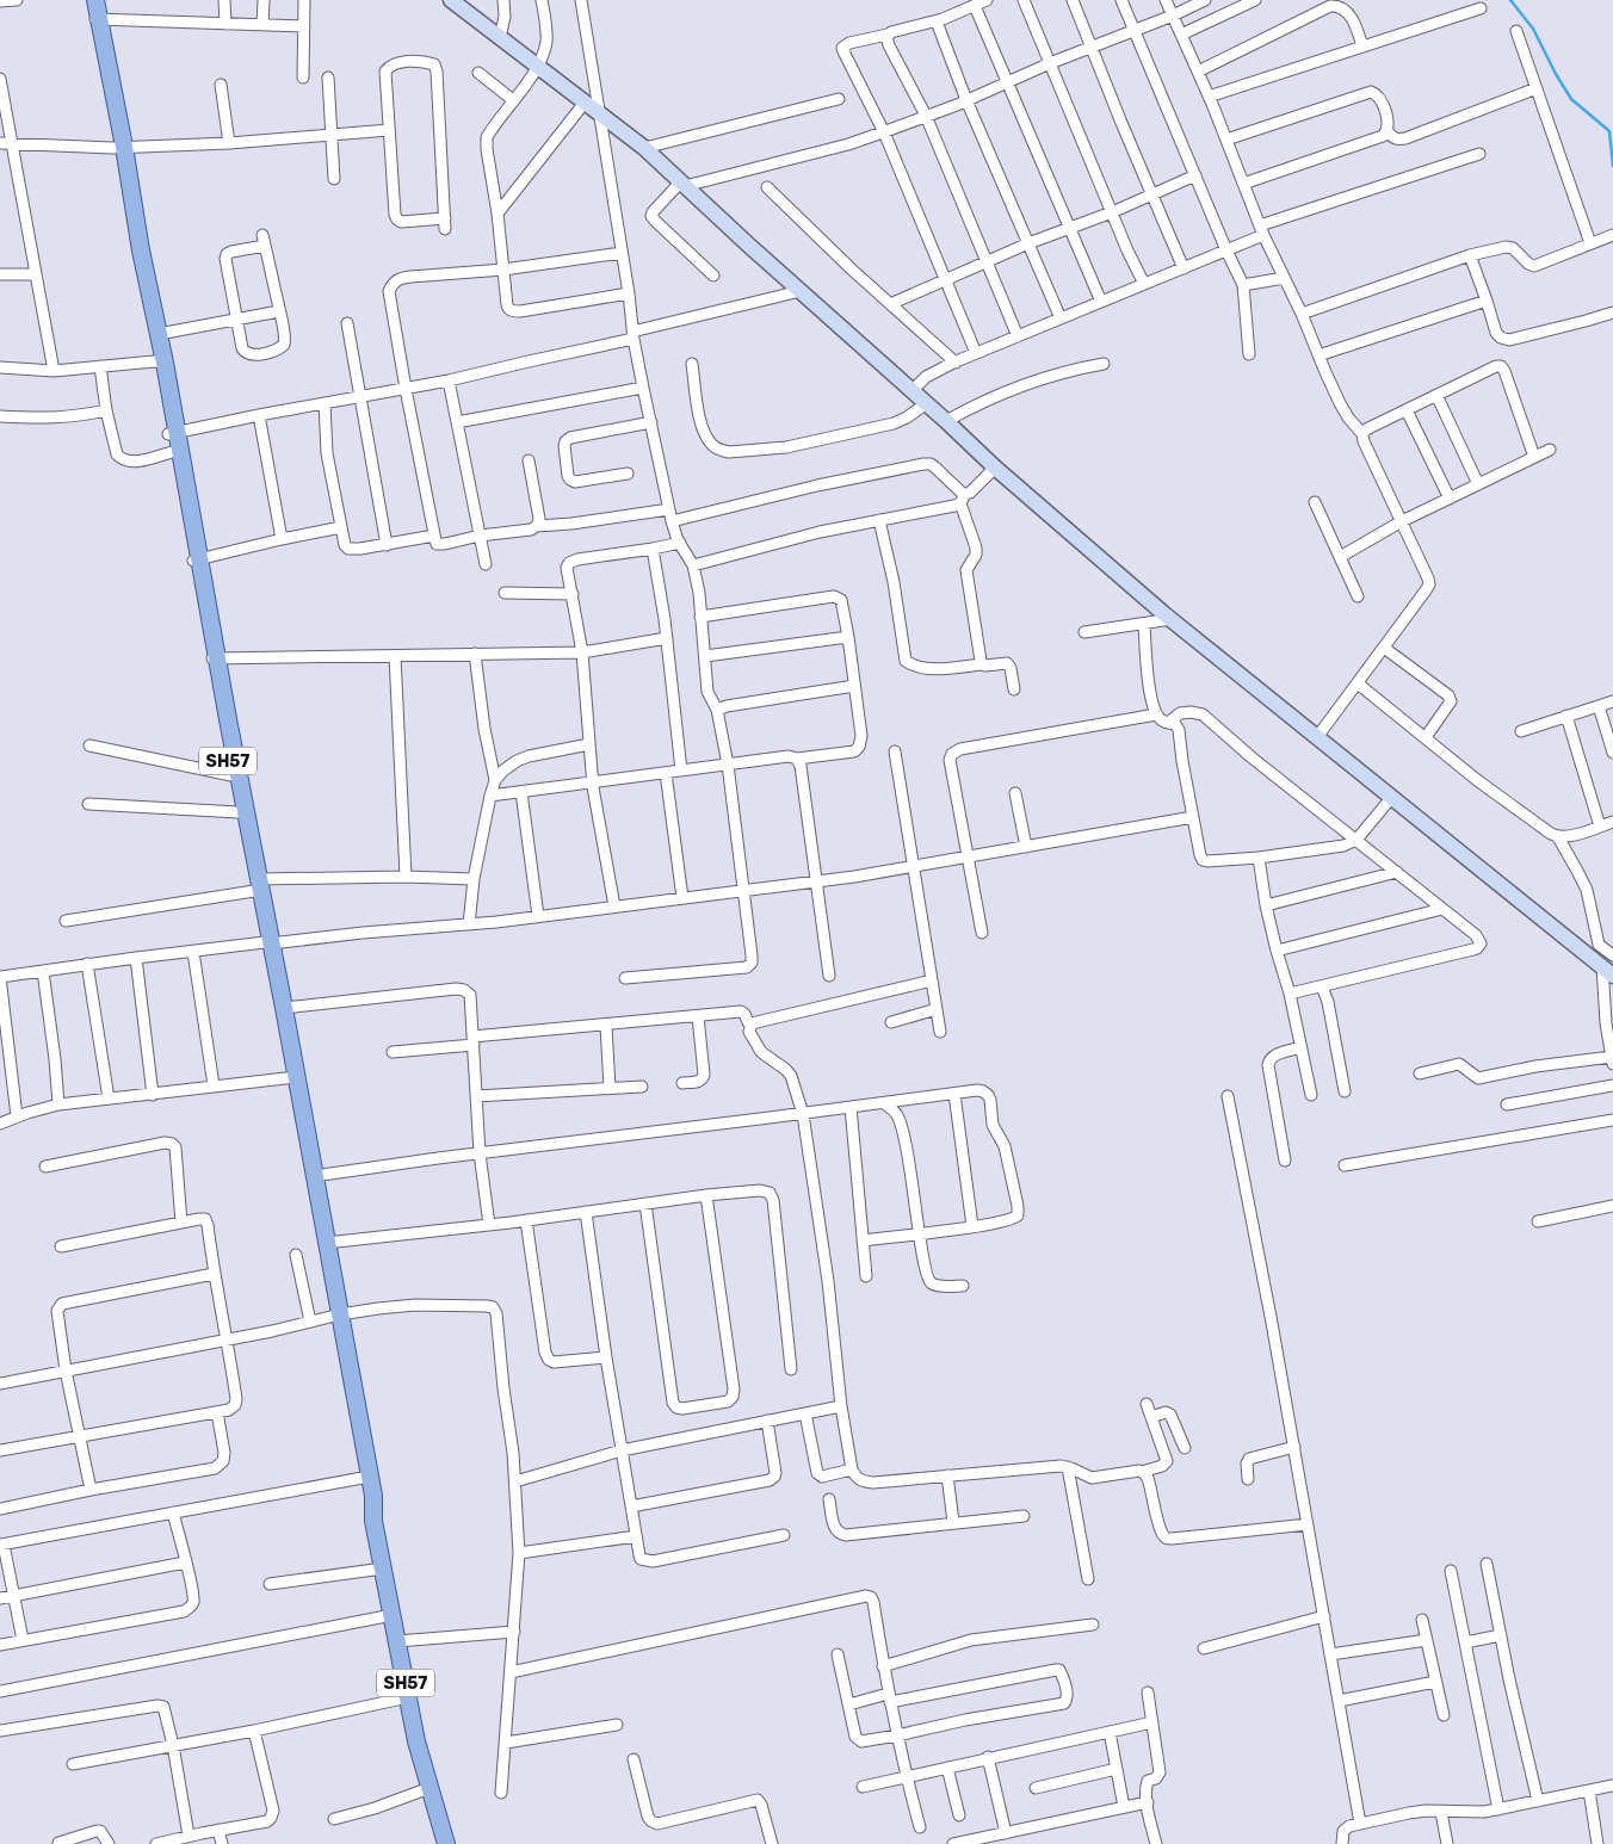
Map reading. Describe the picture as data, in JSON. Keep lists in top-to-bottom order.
{
  "streets": {
    "main road": ["SH57"]
  }
}
